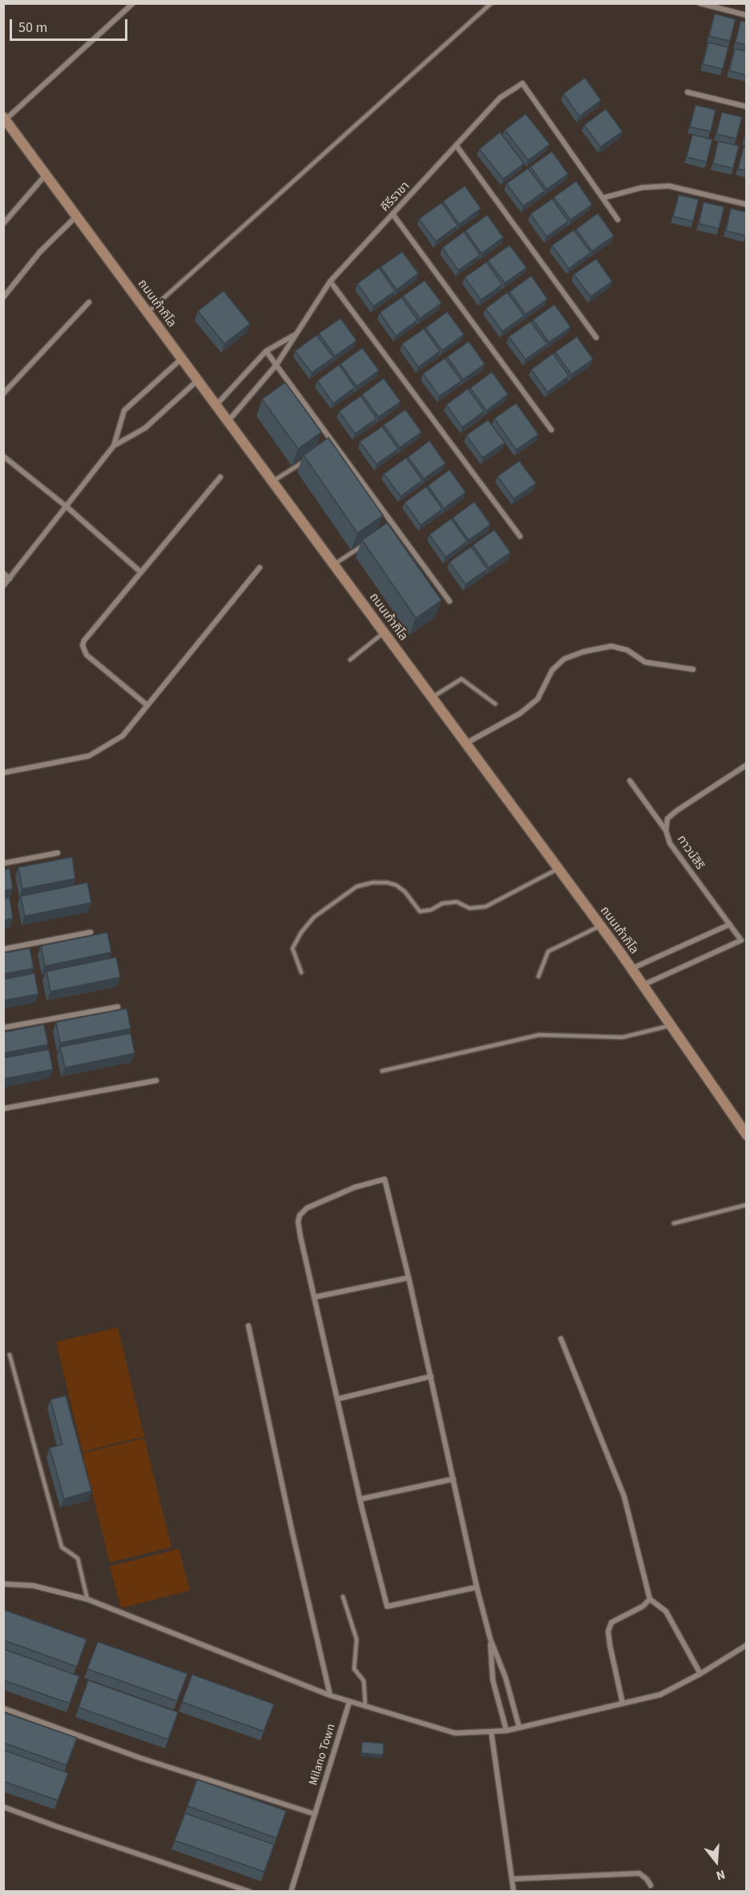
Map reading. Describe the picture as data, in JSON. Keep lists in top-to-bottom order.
{
  "streets": {
    "main road": ["ถนนเก้ากิโล"],
    "street": ["คีรีราชา", "ทาวน์สิริ", "Milano Town"]
  },
  "crossings": [
    ["คีรีราชา", "ถนนเก้ากิโล"],
    ["ถนนเก้ากิโล", "ทาวน์สิริ"]
  ],
  "scale_bar": "50 m",
  "north": "bottom"
}
